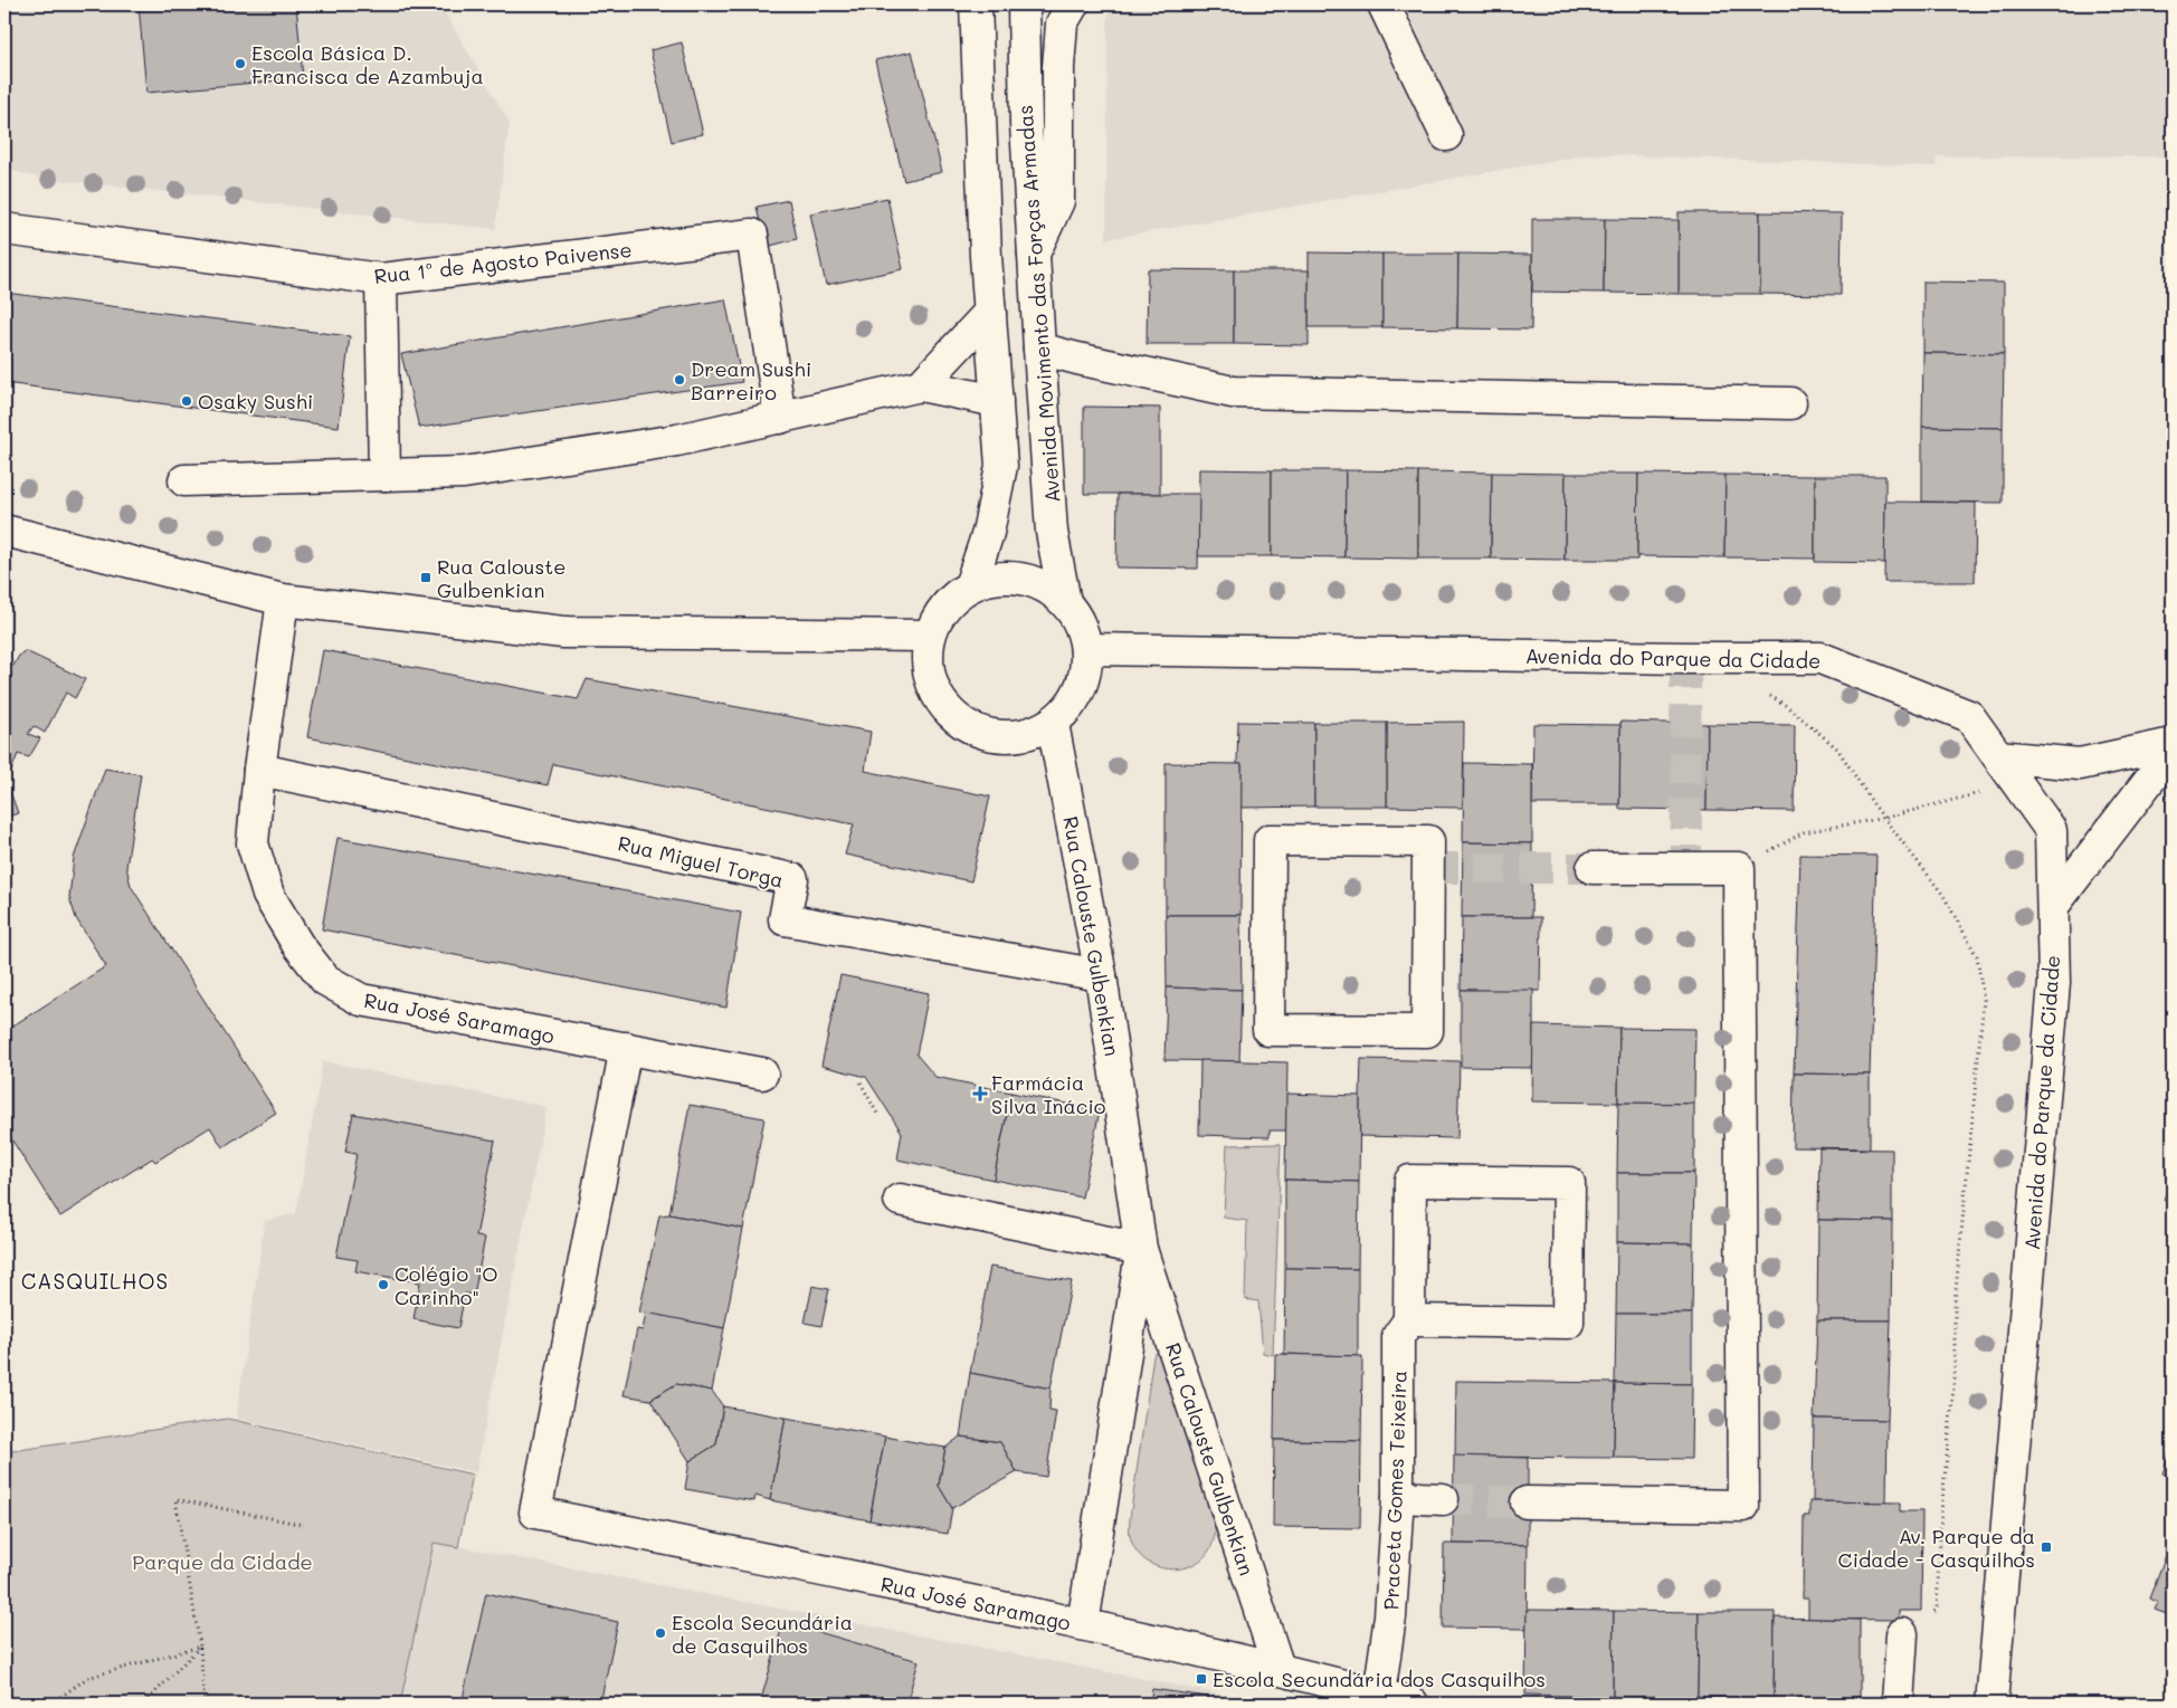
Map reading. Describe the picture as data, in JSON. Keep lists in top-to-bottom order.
{
  "streets": {
    "street": [
      "Rua 1º de Agosto Paivense",
      "Avenida Movimento das Forças Armadas",
      "Avenida do Parque da Cidade",
      "Rua Miguel Torga",
      "Rua Calouste Gulbenkian",
      "Rua José Saramago",
      "Praceta Gomes Teixeira"
    ]
  },
  "crossings": [
    ["Avenida Movimento das Forças Armadas", "Avenida do Parque da Cidade"],
    ["Avenida Movimento das Forças Armadas", "Rua Calouste Gulbenkian"],
    ["Avenida do Parque da Cidade", "Rua Calouste Gulbenkian"],
    ["Rua Miguel Torga", "Rua Calouste Gulbenkian"],
    ["Rua Miguel Torga", "Rua José Saramago"],
    ["Rua Calouste Gulbenkian", "Rua José Saramago"],
    ["Rua José Saramago", "Praceta Gomes Teixeira"]
  ],
  "districts": ["CASQUILHOS"],
  "parks": ["Parque da Cidade"],
  "places": {
    "other": [
      "Escola Básica D. Francisca de Azambuja",
      "Dream Sushi Barreiro",
      "Osaky Sushi",
      "Colégio \"O Carinho\"",
      "Escola Secundária de Casquilhos"
    ],
    "transit": ["Rua Calouste Gulbenkian", "Av. Parque da Cidade - Casquilhos", "Escola Secundária dos Casquilhos"],
    "health": ["Farmácia Silva Inácio"]
  }
}
